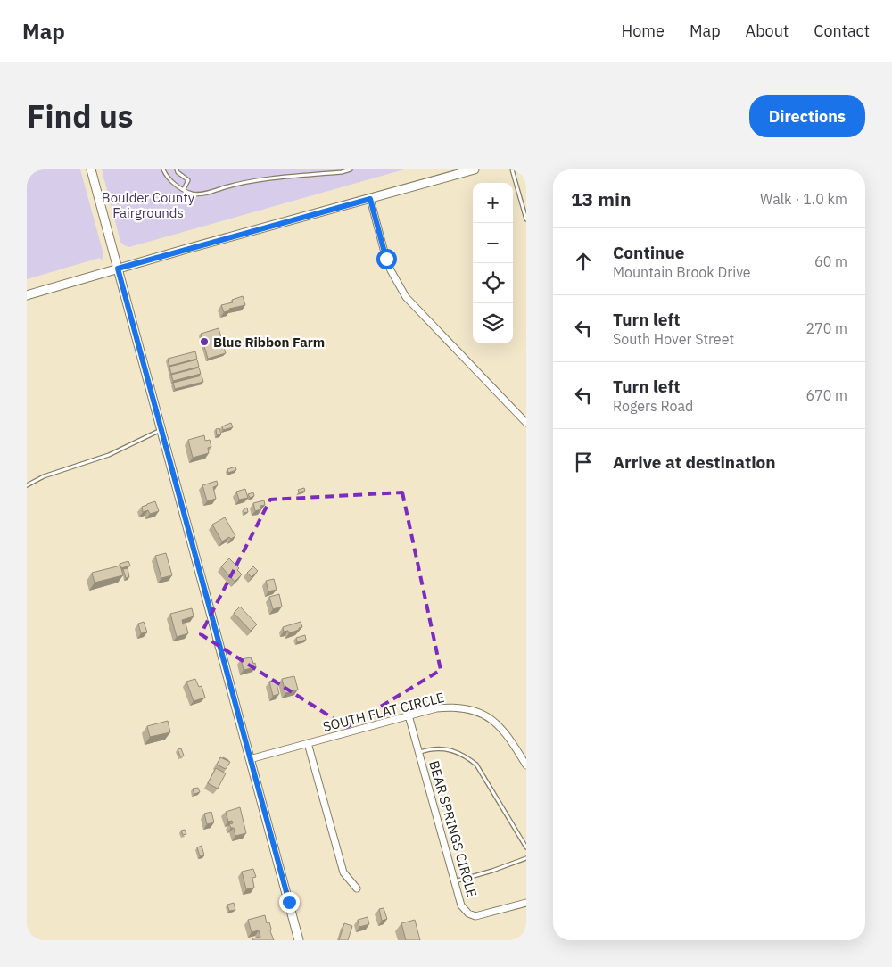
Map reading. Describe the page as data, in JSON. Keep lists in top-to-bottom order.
{
  "streets": {
    "street": ["SOUTH FLAT CIRCLE", "BEAR SPRINGS CIRCLE"]
  },
  "crossings": [
    ["SOUTH FLAT CIRCLE", "BEAR SPRINGS CIRCLE"]
  ],
  "parks": ["Boulder County Fairgrounds"],
  "places": ["Blue Ribbon Farm"],
  "page": {
    "header": "Map",
    "nav": [
      "Home",
      "Map",
      "About",
      "Contact"
    ],
    "title": "Find us",
    "buttons": "Directions",
    "heading": ["13 min", "Walk · 1.0 km"],
    "map_buttons": ["+", "−"],
    "list": [
      ["Continue", "Mountain Brook Drive", "60 m"],
      ["Turn left", "South Hover Street", "270 m"],
      ["Turn left", "Rogers Road", "670 m"],
      "Arrive at destination"
    ]
  }
}
